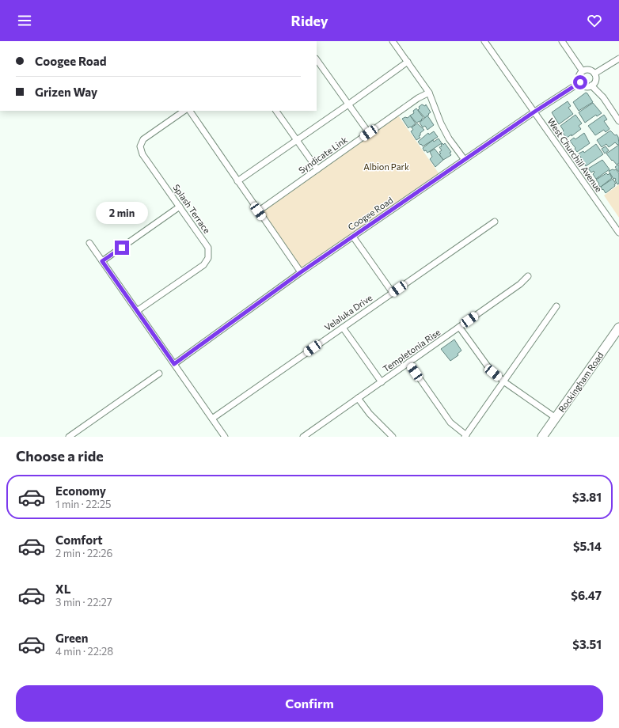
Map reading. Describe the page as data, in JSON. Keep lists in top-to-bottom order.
{
  "streets": {
    "main road": ["Rockingham Road"],
    "street": [
      "Syndicate Link",
      "West Churchill Avenue",
      "Splash Terrace",
      "Coogee Road",
      "Velaluka Drive",
      "Templetonia Rise"
    ]
  },
  "crossings": [
    ["West Churchill Avenue", "Coogee Road"]
  ],
  "parks": ["Albion Park"],
  "page": {
    "header": "Ridey",
    "banner": ["Coogee Road", "Grizen Way"],
    "bubble": "2 min",
    "heading": "Choose a ride",
    "list": [
      {
        "name": "Economy",
        "note": "1 min · 22:25",
        "value": "$3.81"
      },
      {
        "name": "Comfort",
        "note": "2 min · 22:26",
        "value": "$5.14"
      },
      {
        "name": "XL",
        "note": "3 min · 22:27",
        "value": "$6.47"
      },
      {
        "name": "Green",
        "note": "4 min · 22:28",
        "value": "$3.51"
      }
    ],
    "buttons": "Confirm"
  }
}
